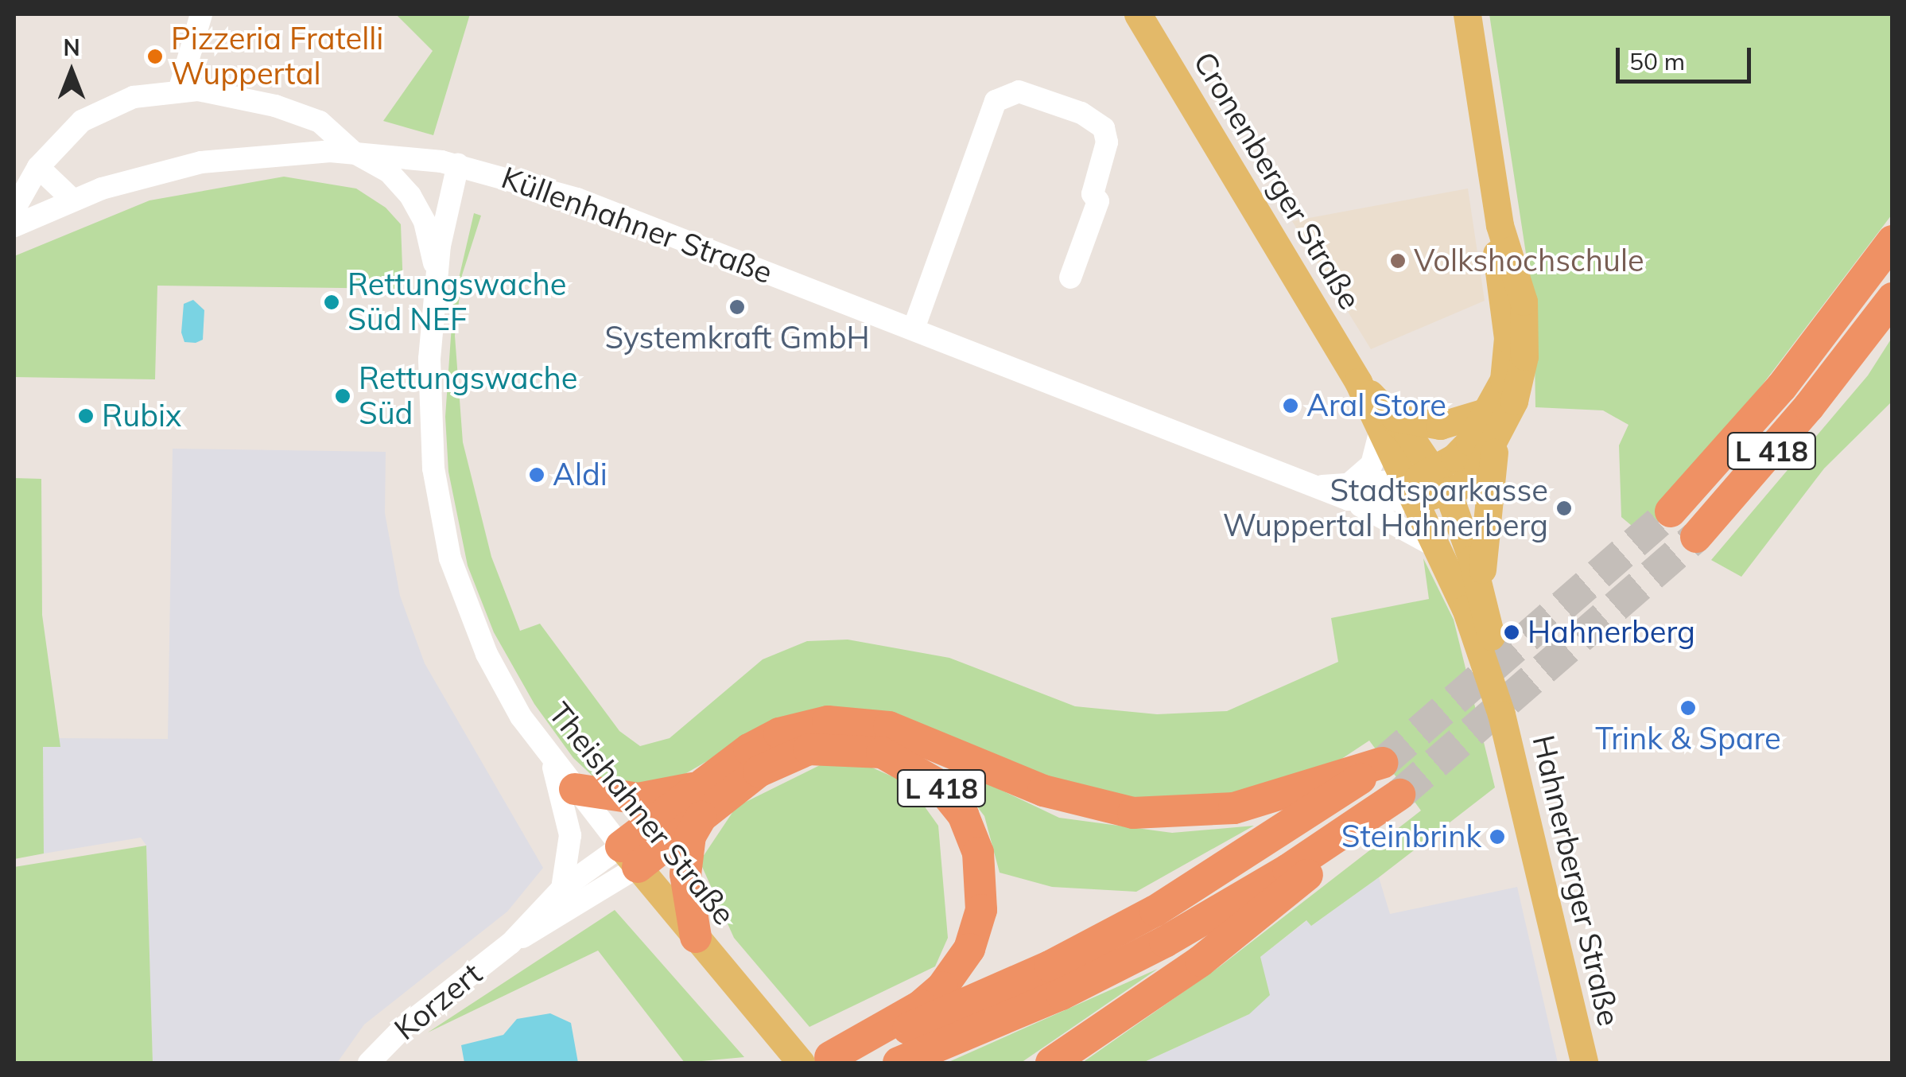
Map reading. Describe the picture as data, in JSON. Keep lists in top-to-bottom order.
{
  "streets": {
    "highway": ["L 418"],
    "main road": ["Cronenberger Straße", "Theishahner Straße", "Hahnerberger Straße"],
    "street": ["Küllenhahner Straße", "Korzert"]
  },
  "crossings": [
    ["Cronenberger Straße", "Hahnerberger Straße"],
    ["Küllenhahner Straße", "Theishahner Straße"],
    ["L 418", "Theishahner Straße"],
    ["L 418", "Korzert"],
    ["Theishahner Straße", "Korzert"]
  ],
  "places": [
    "Pizzeria Fratelli Wuppertal",
    "Volkshochschule",
    "Rettungswache Süd NEF",
    "Systemkraft GmbH",
    "Rettungswache Süd",
    "Aral Store",
    "Rubix",
    "Aldi",
    "Stadtsparkasse Wuppertal Hahnerberg",
    "Hahnerberg",
    "Trink & Spare",
    "Steinbrink"
  ],
  "scale_bar": "50 m",
  "north": "top"
}
